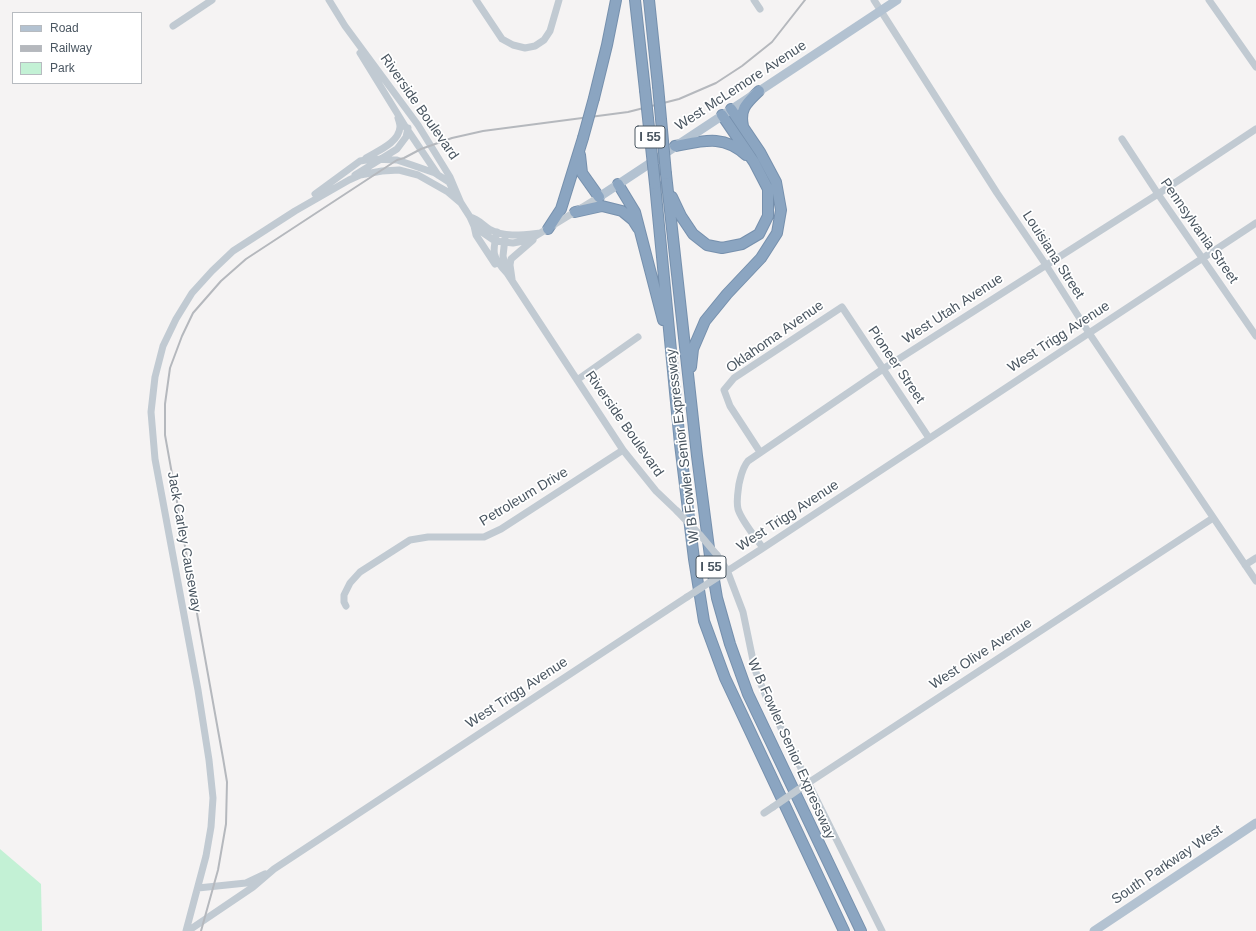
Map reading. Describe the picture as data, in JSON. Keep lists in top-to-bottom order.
{
  "streets": {
    "highway": ["I 55", "W B Fowler Senior Expressway"],
    "main road": ["West McLemore Avenue", "South Parkway West"],
    "street": [
      "Riverside Boulevard",
      "Pennsylvania Street",
      "Louisiana Street",
      "West Utah Avenue",
      "Oklahoma Avenue",
      "West Trigg Avenue",
      "Pioneer Street",
      "Petroleum Drive",
      "Jack Carley Causeway",
      "West Olive Avenue"
    ]
  },
  "crossings": [
    ["West McLemore Avenue", "Riverside Boulevard"],
    ["West McLemore Avenue", "Louisiana Street"],
    ["Riverside Boulevard", "West Trigg Avenue"],
    ["Riverside Boulevard", "Petroleum Drive"],
    ["Riverside Boulevard", "Jack Carley Causeway"],
    ["Riverside Boulevard", "West Olive Avenue"],
    ["Pennsylvania Street", "West Utah Avenue"],
    ["Pennsylvania Street", "West Trigg Avenue"],
    ["Louisiana Street", "West Utah Avenue"],
    ["Louisiana Street", "West Trigg Avenue"],
    ["Louisiana Street", "West Olive Avenue"],
    ["West Utah Avenue", "Oklahoma Avenue"],
    ["West Utah Avenue", "West Trigg Avenue"],
    ["West Utah Avenue", "Pioneer Street"],
    ["Oklahoma Avenue", "Pioneer Street"],
    ["West Trigg Avenue", "Pioneer Street"]
  ],
  "legend": ["Road", "Railway", "Park"]
}
